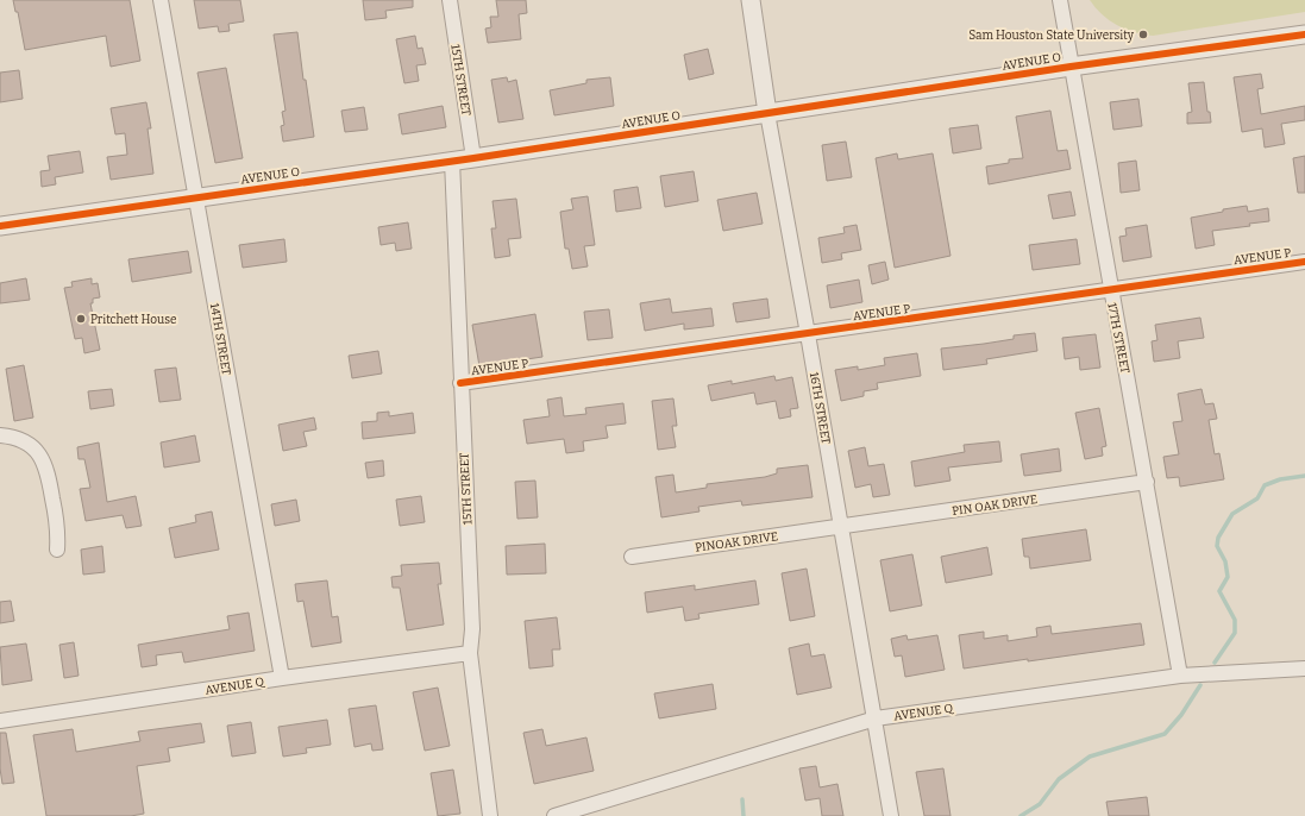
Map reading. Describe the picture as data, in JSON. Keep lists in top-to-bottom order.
{
  "streets": {
    "street": [
      "AVENUE O",
      "15TH STREET",
      "AVENUE P",
      "17TH STREET",
      "14TH STREET",
      "16TH STREET",
      "PIN OAK DRIVE",
      "PINOAK DRIVE",
      "AVENUE Q"
    ]
  },
  "crossings": [
    ["AVENUE O", "15TH STREET"],
    ["AVENUE O", "17TH STREET"],
    ["AVENUE O", "14TH STREET"],
    ["AVENUE O", "16TH STREET"],
    ["15TH STREET", "AVENUE P"],
    ["15TH STREET", "AVENUE Q"],
    ["AVENUE P", "17TH STREET"],
    ["AVENUE P", "16TH STREET"],
    ["17TH STREET", "PIN OAK DRIVE"],
    ["17TH STREET", "AVENUE Q"],
    ["14TH STREET", "AVENUE Q"],
    ["16TH STREET", "PIN OAK DRIVE"],
    ["16TH STREET", "PINOAK DRIVE"],
    ["16TH STREET", "AVENUE Q"],
    ["PIN OAK DRIVE", "PINOAK DRIVE"]
  ],
  "places": ["Sam Houston State University", "Pritchett House"]
}
